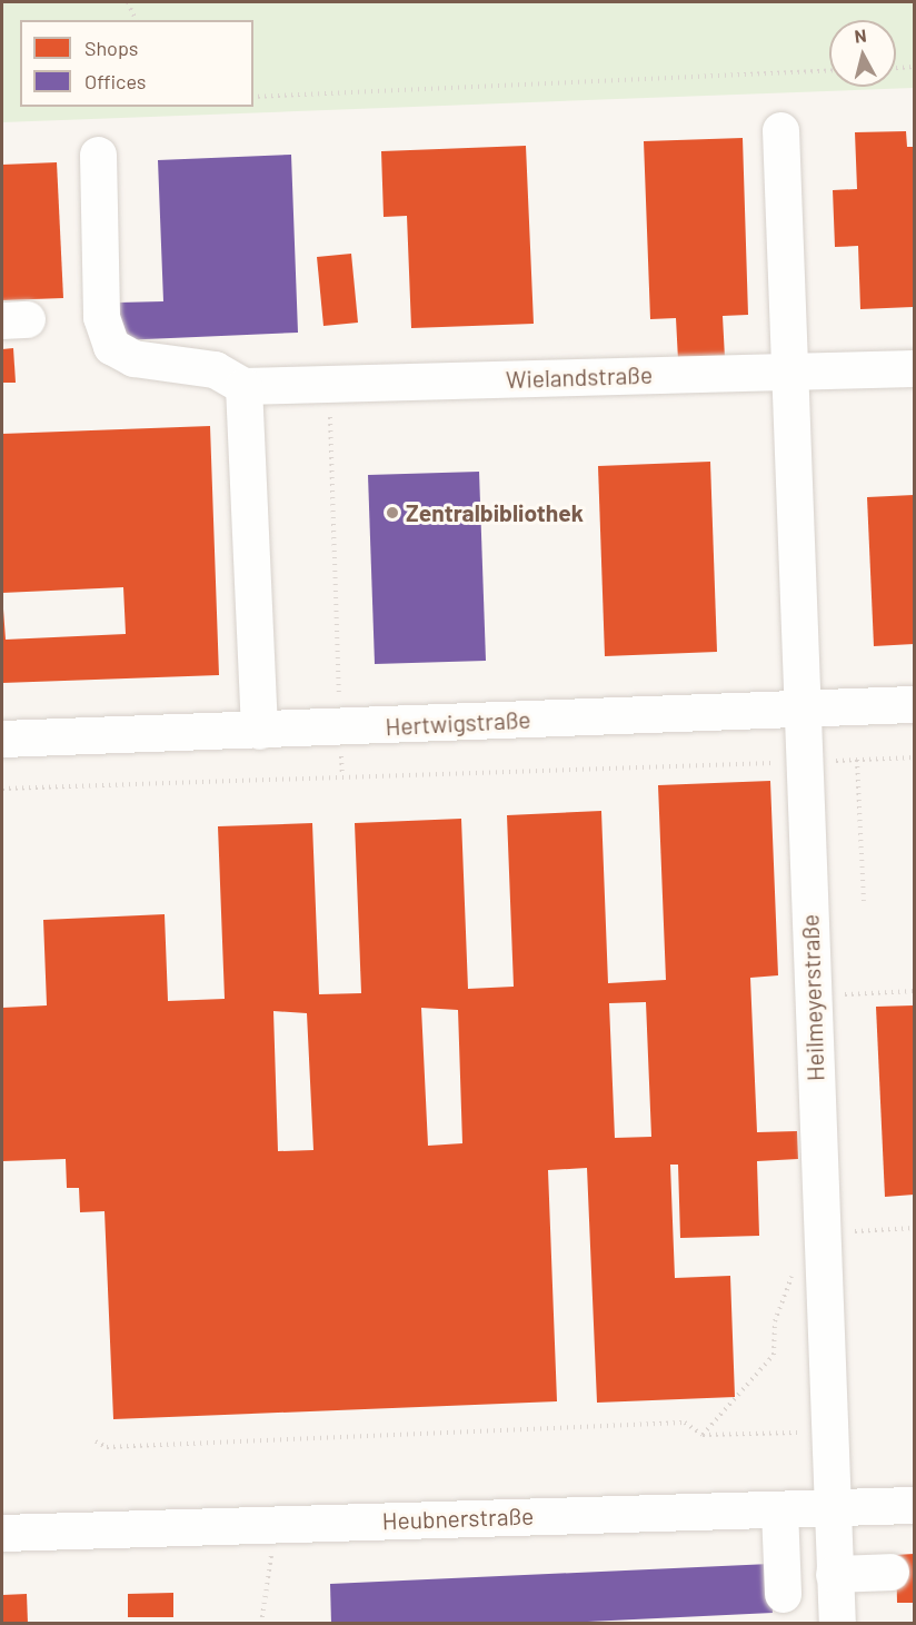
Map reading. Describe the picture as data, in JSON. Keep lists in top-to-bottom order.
{
  "streets": {
    "street": [
      "Wielandstraße",
      "Hertwigstraße",
      "Heilmeyerstraße",
      "Heubnerstraße"
    ]
  },
  "crossings": [
    ["Wielandstraße", "Heilmeyerstraße"],
    ["Hertwigstraße", "Heilmeyerstraße"],
    ["Heilmeyerstraße", "Heubnerstraße"]
  ],
  "places": ["Zentralbibliothek"],
  "legend": ["Shops", "Offices"],
  "north": "top"
}
